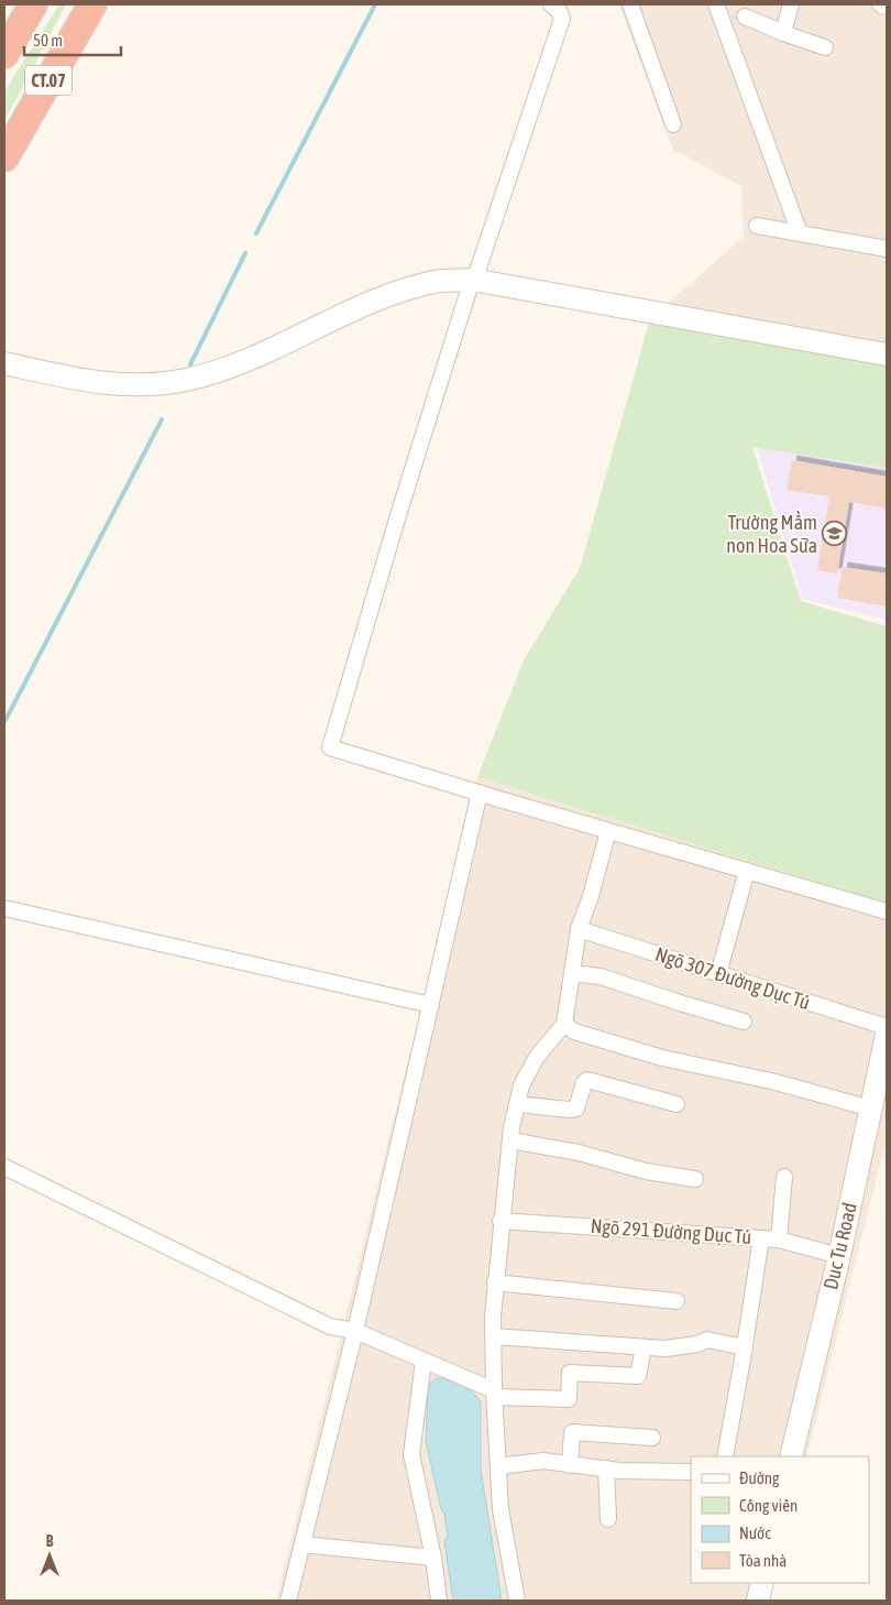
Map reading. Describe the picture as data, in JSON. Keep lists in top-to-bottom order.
{
  "streets": {
    "highway": ["CT.07"],
    "street": ["Ngõ 307 Đường Dục Tú", "Ngõ 291 Đường Dục Tú", "Duc Tu Road"]
  },
  "crossings": [
    ["Ngõ 291 Đường Dục Tú", "Duc Tu Road"]
  ],
  "places": {
    "school or university": ["Trường Mầm non Hoa Sữa"]
  },
  "legend": [
    "Đường",
    "Công viên",
    "Nước",
    "Tòa nhà"
  ],
  "scale_bar": "50 m",
  "north": "top"
}
